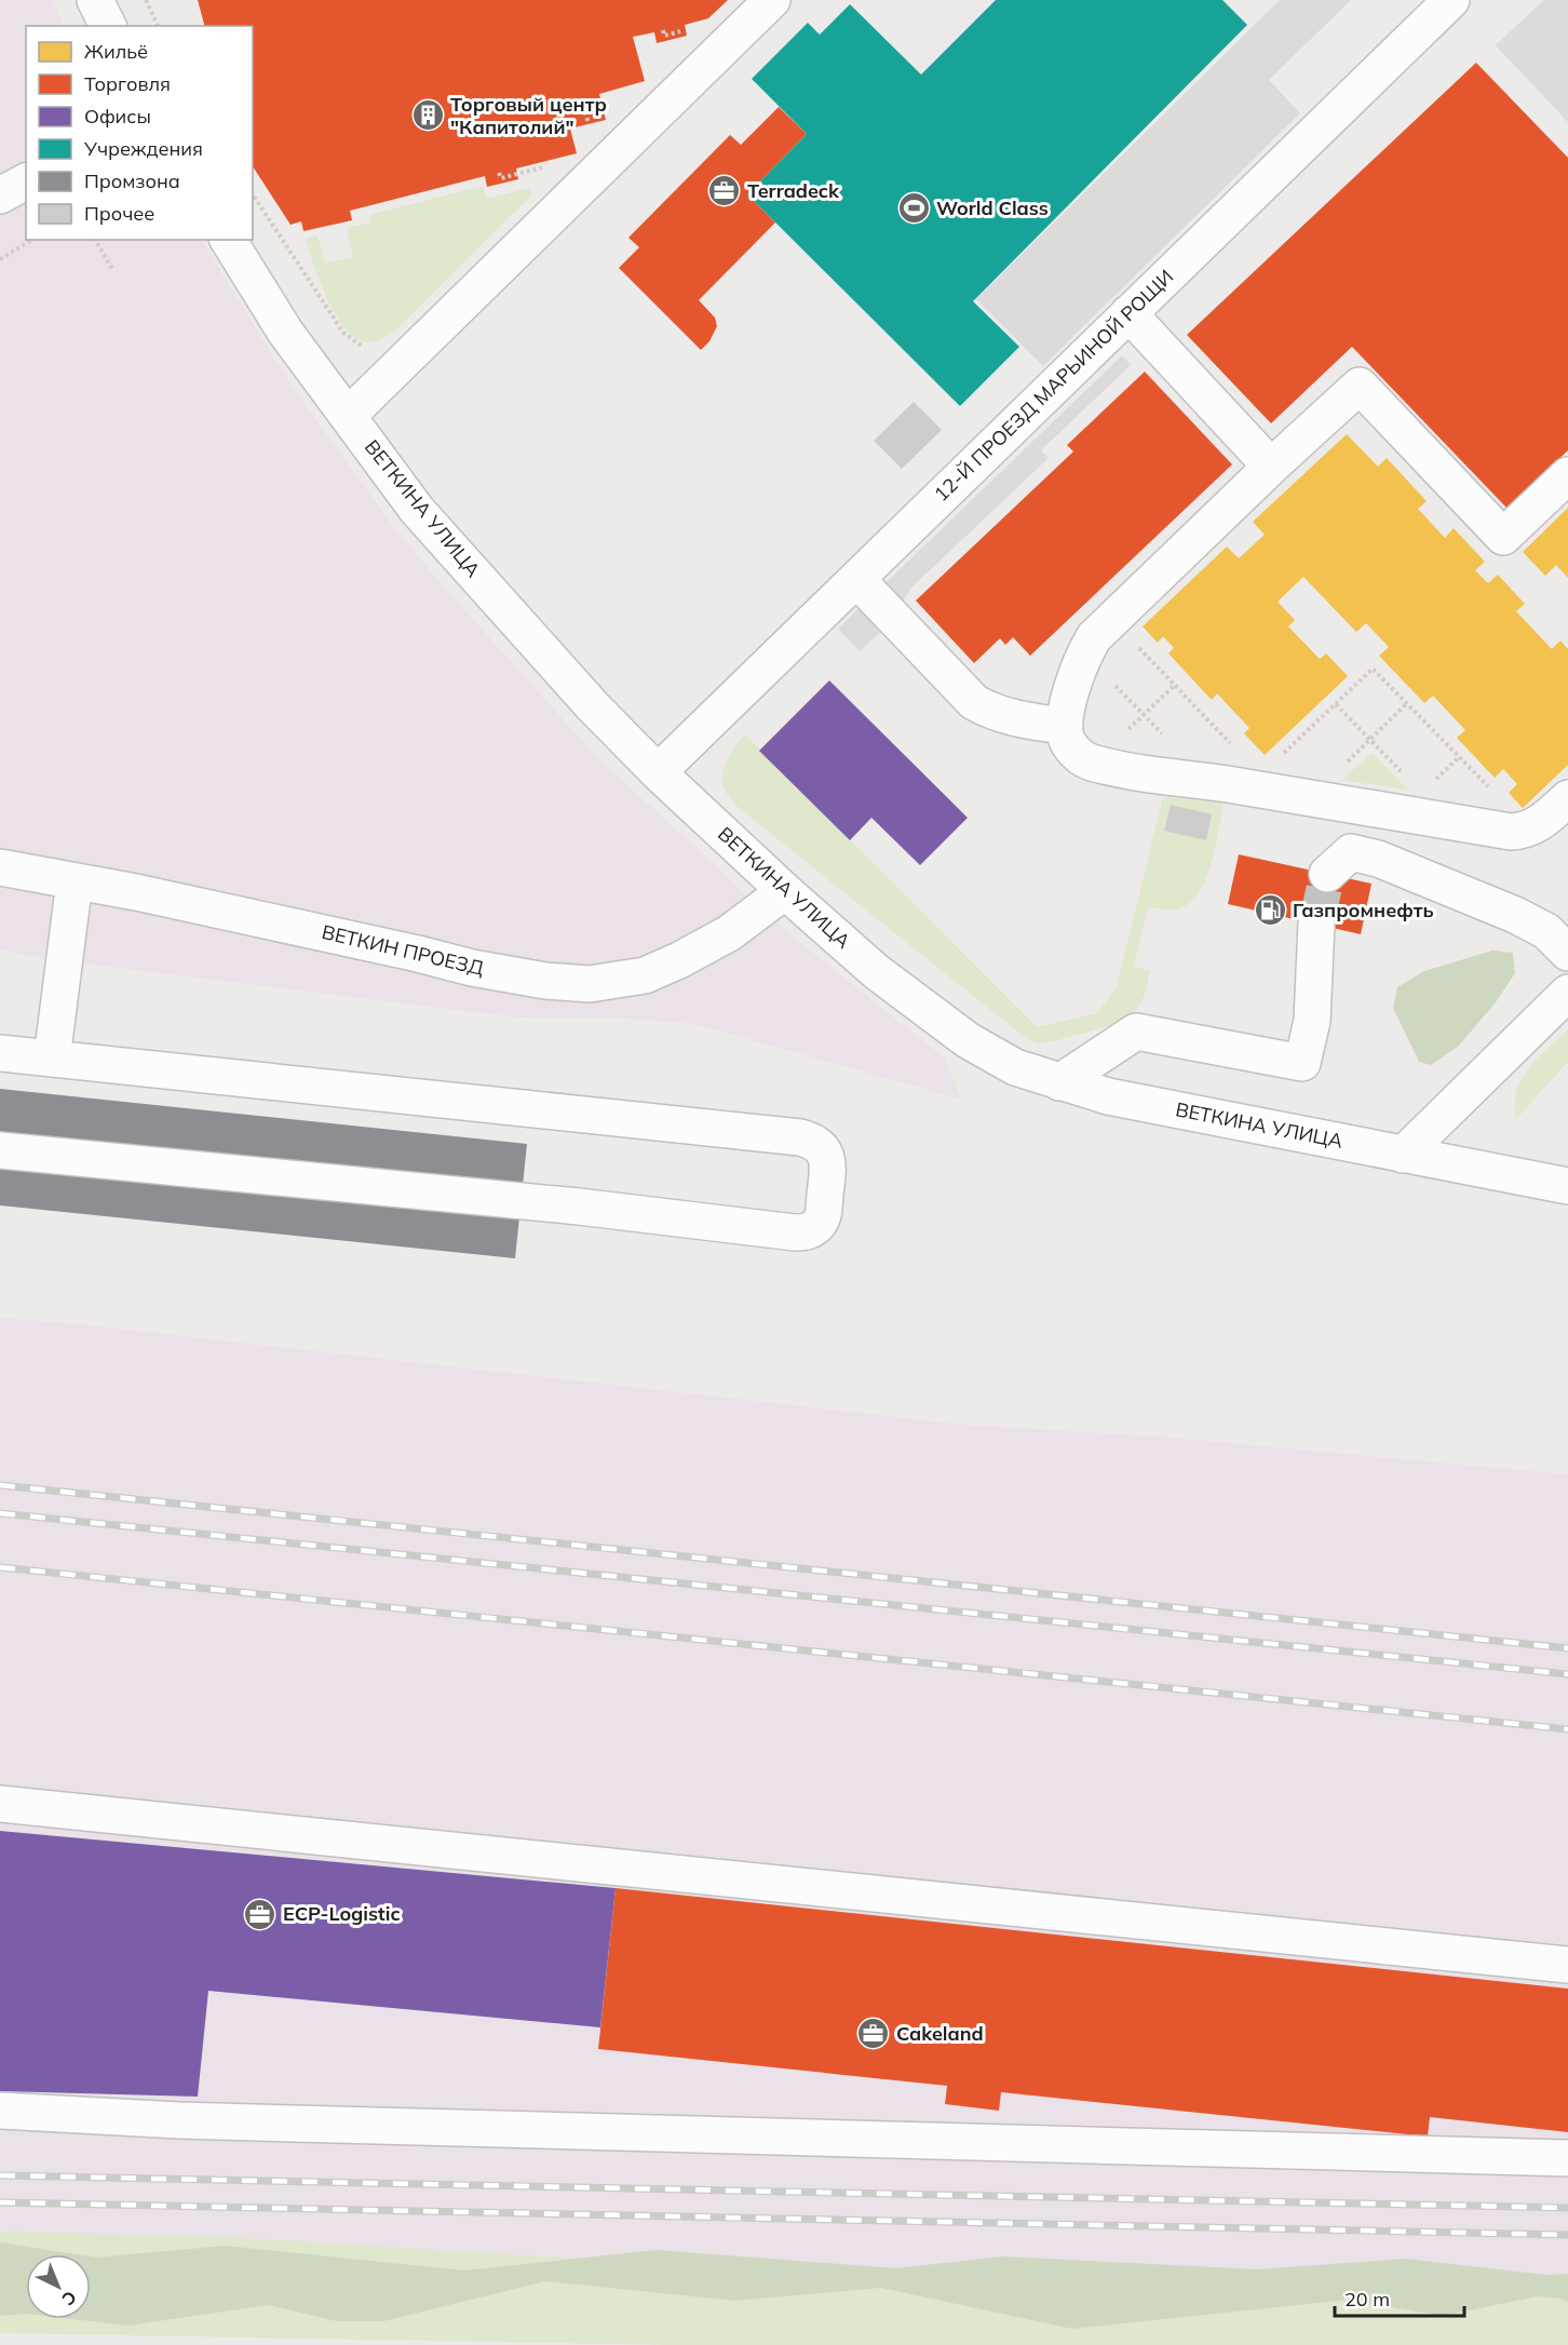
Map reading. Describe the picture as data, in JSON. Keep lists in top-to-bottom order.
{
  "streets": {
    "street": ["12-Й ПРОЕЗД МАРЬИНОЙ РОЩИ", "ВЕТКИНА УЛИЦА", "ВЕТКИН ПРОЕЗД"]
  },
  "crossings": [
    ["12-Й ПРОЕЗД МАРЬИНОЙ РОЩИ", "ВЕТКИНА УЛИЦА"],
    ["ВЕТКИНА УЛИЦА", "ВЕТКИН ПРОЕЗД"]
  ],
  "places": {
    "building": ["Торговый центр \"Капитолий\""],
    "office": ["Terradeck", "ECP-Logistic", "Cakeland"],
    "sports": ["World Class"],
    "fuel station": ["Газпромнефть"]
  },
  "legend": [
    "Жильё",
    "Торговля",
    "Офисы",
    "Учреждения",
    "Промзона",
    "Прочее"
  ],
  "scale_bar": "20 m",
  "north": "bottom right"
}
